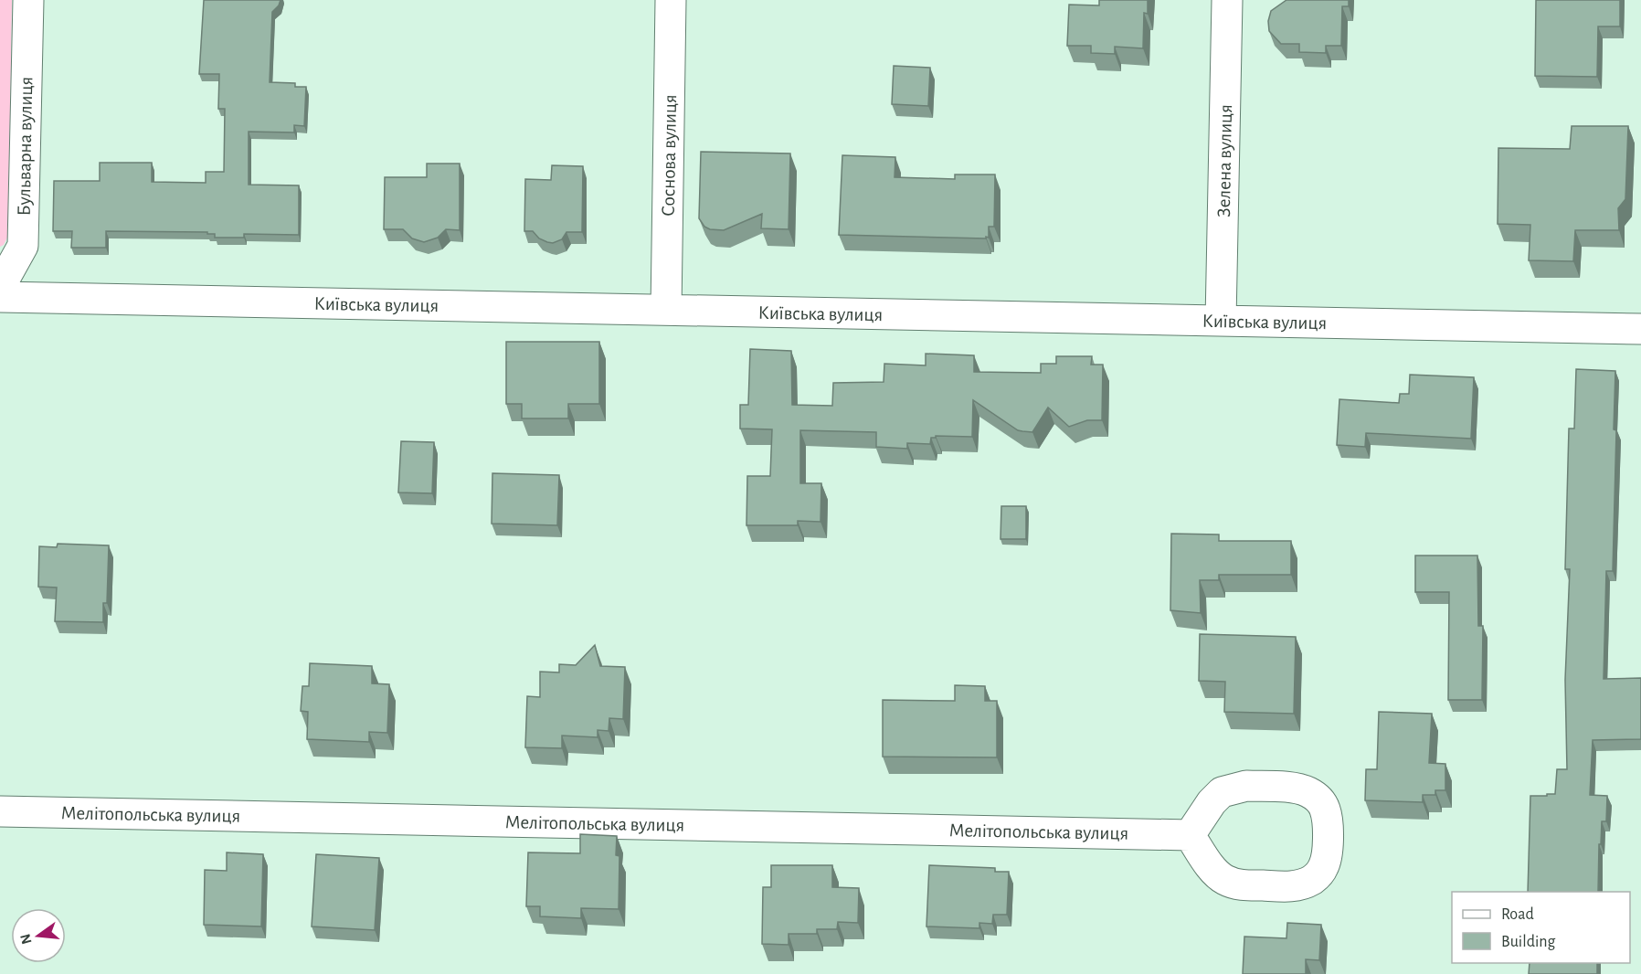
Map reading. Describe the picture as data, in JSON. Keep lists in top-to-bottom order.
{
  "streets": {
    "street": [
      "Бульварна вулиця",
      "Соснова вулиця",
      "Зелена вулиця",
      "Київська вулиця",
      "Мелітопольська вулиця"
    ]
  },
  "crossings": [
    ["Соснова вулиця", "Київська вулиця"],
    ["Зелена вулиця", "Київська вулиця"]
  ],
  "legend": ["Road", "Building"],
  "north": "left"
}
